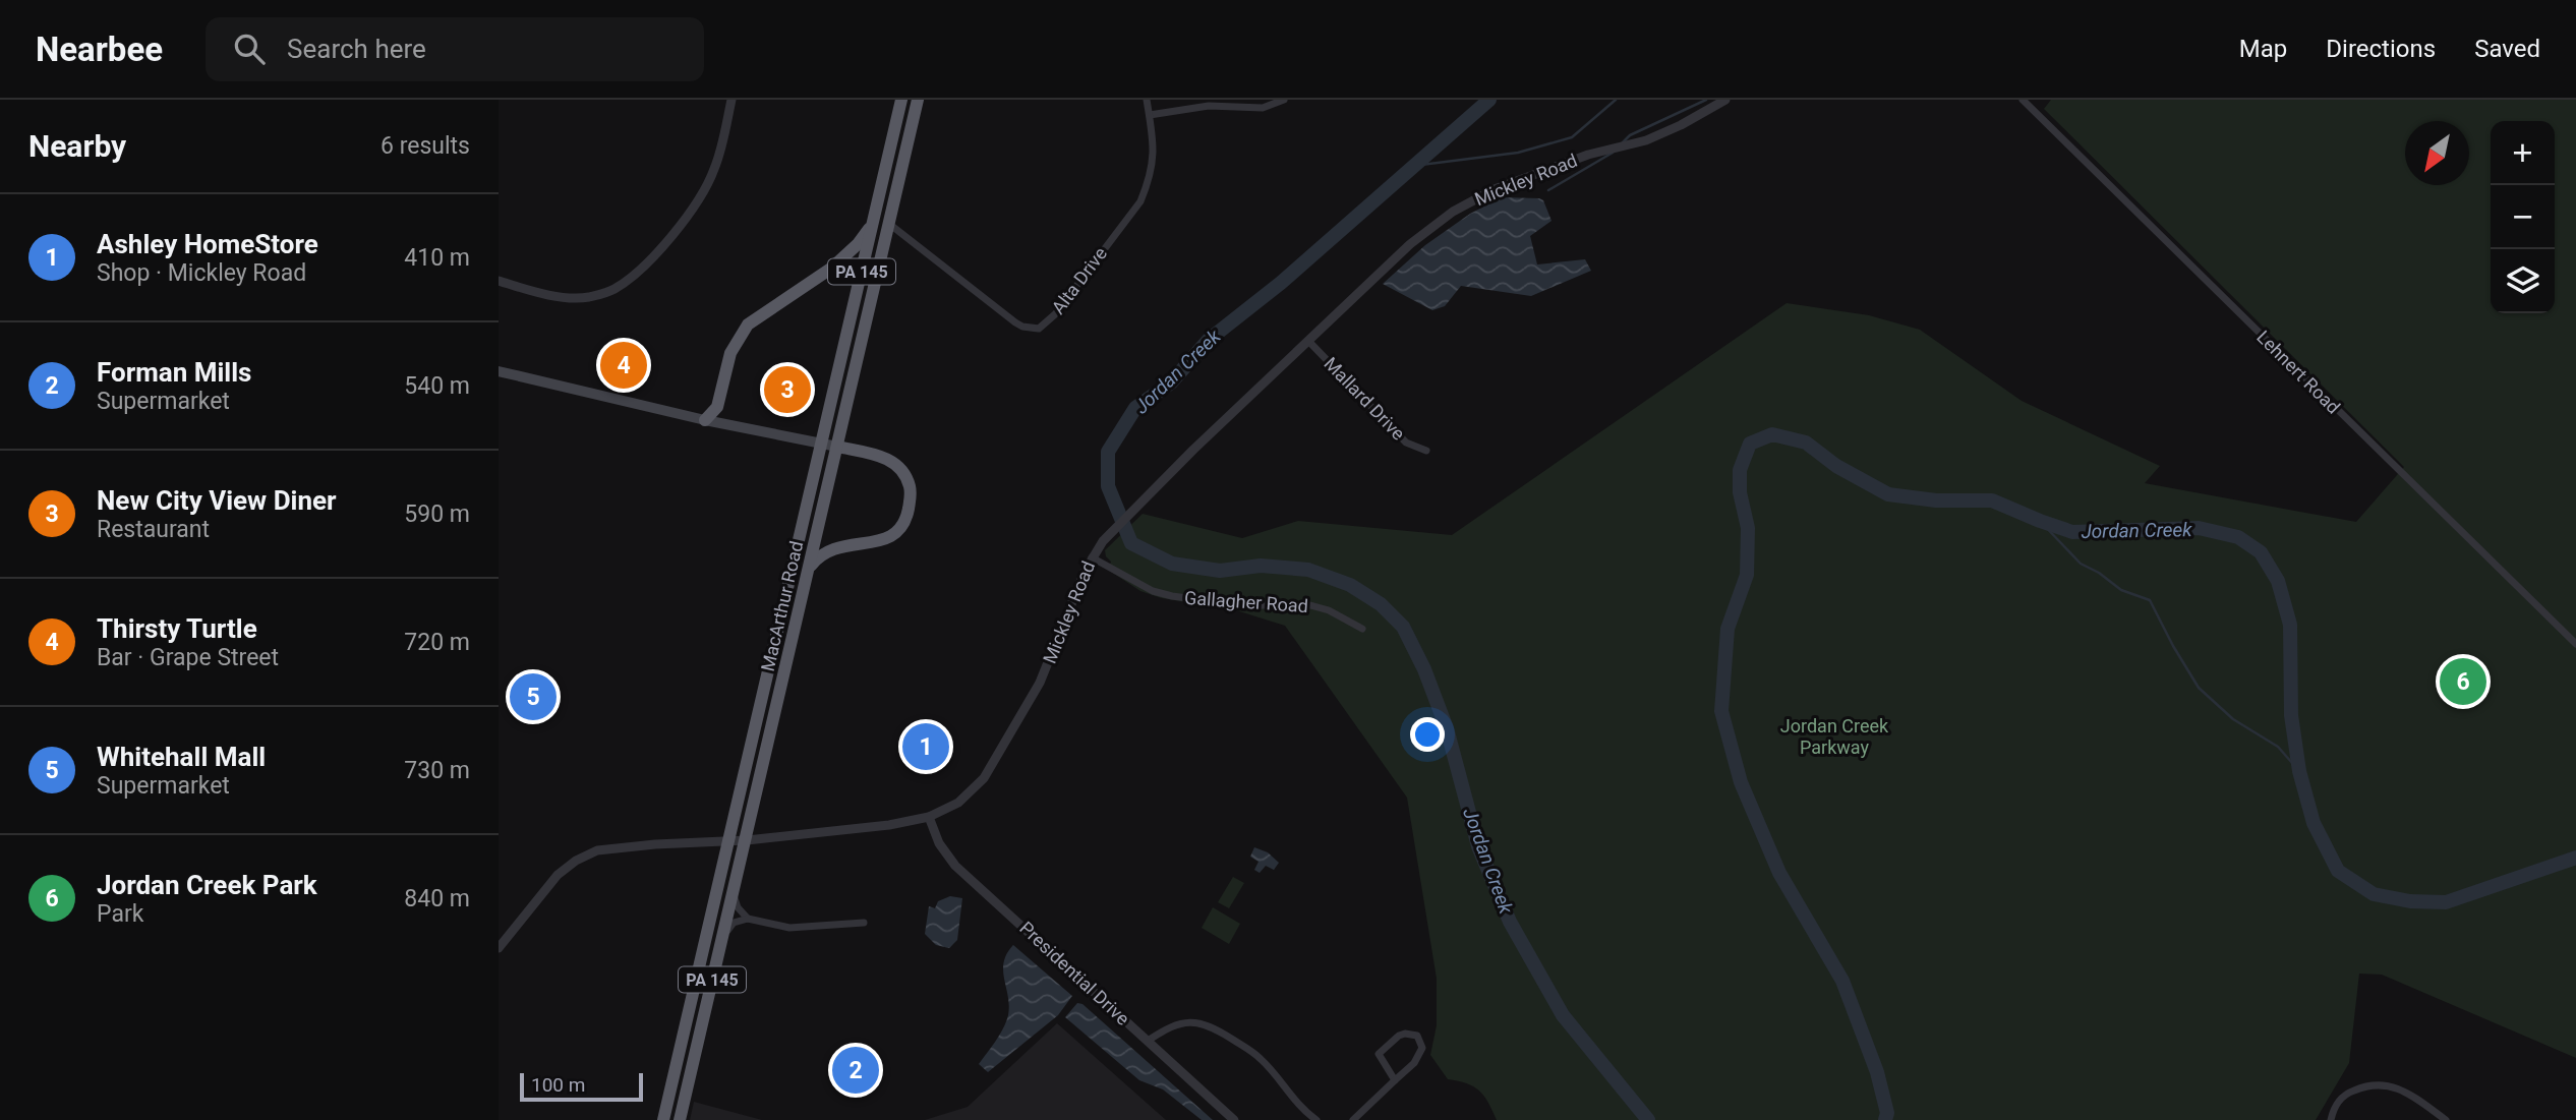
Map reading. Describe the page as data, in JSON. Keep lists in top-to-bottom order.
{
  "streets": {
    "highway": ["PA 145", "MacArthur Road"],
    "street": [
      "Mickley Road",
      "Alta Drive",
      "Lehnert Road",
      "Mallard Drive",
      "Gallagher Road",
      "Presidential Drive"
    ]
  },
  "crossings": [
    ["Mickley Road", "Mallard Drive"],
    ["Mickley Road", "Gallagher Road"],
    ["Mickley Road", "MacArthur Road"],
    ["Mickley Road", "Presidential Drive"],
    ["Alta Drive", "MacArthur Road"]
  ],
  "water": ["Jordan Creek"],
  "parks": ["Jordan Creek Parkway"],
  "scale_bar": "100 m",
  "north": "bottom left",
  "page": {
    "header": "Nearbee",
    "search": "Search here",
    "nav": ["Map", "Directions", "Saved"],
    "heading": ["Nearby", "6 results"],
    "map_buttons": ["+", "−"],
    "list": [
      {
        "mark": "1",
        "name": "Ashley HomeStore",
        "note": "Shop · Mickley Road",
        "value": "410 m"
      },
      {
        "mark": "2",
        "name": "Forman Mills",
        "note": "Supermarket",
        "value": "540 m"
      },
      {
        "mark": "3",
        "name": "New City View Diner",
        "note": "Restaurant",
        "value": "590 m"
      },
      {
        "mark": "4",
        "name": "Thirsty Turtle",
        "note": "Bar · Grape Street",
        "value": "720 m"
      },
      {
        "mark": "5",
        "name": "Whitehall Mall",
        "note": "Supermarket",
        "value": "730 m"
      },
      {
        "mark": "6",
        "name": "Jordan Creek Park",
        "note": "Park",
        "value": "840 m"
      }
    ],
    "pins": [
      "4",
      "3",
      "6",
      "5",
      "1",
      "2"
    ],
    "scale": "100 m"
  }
}
